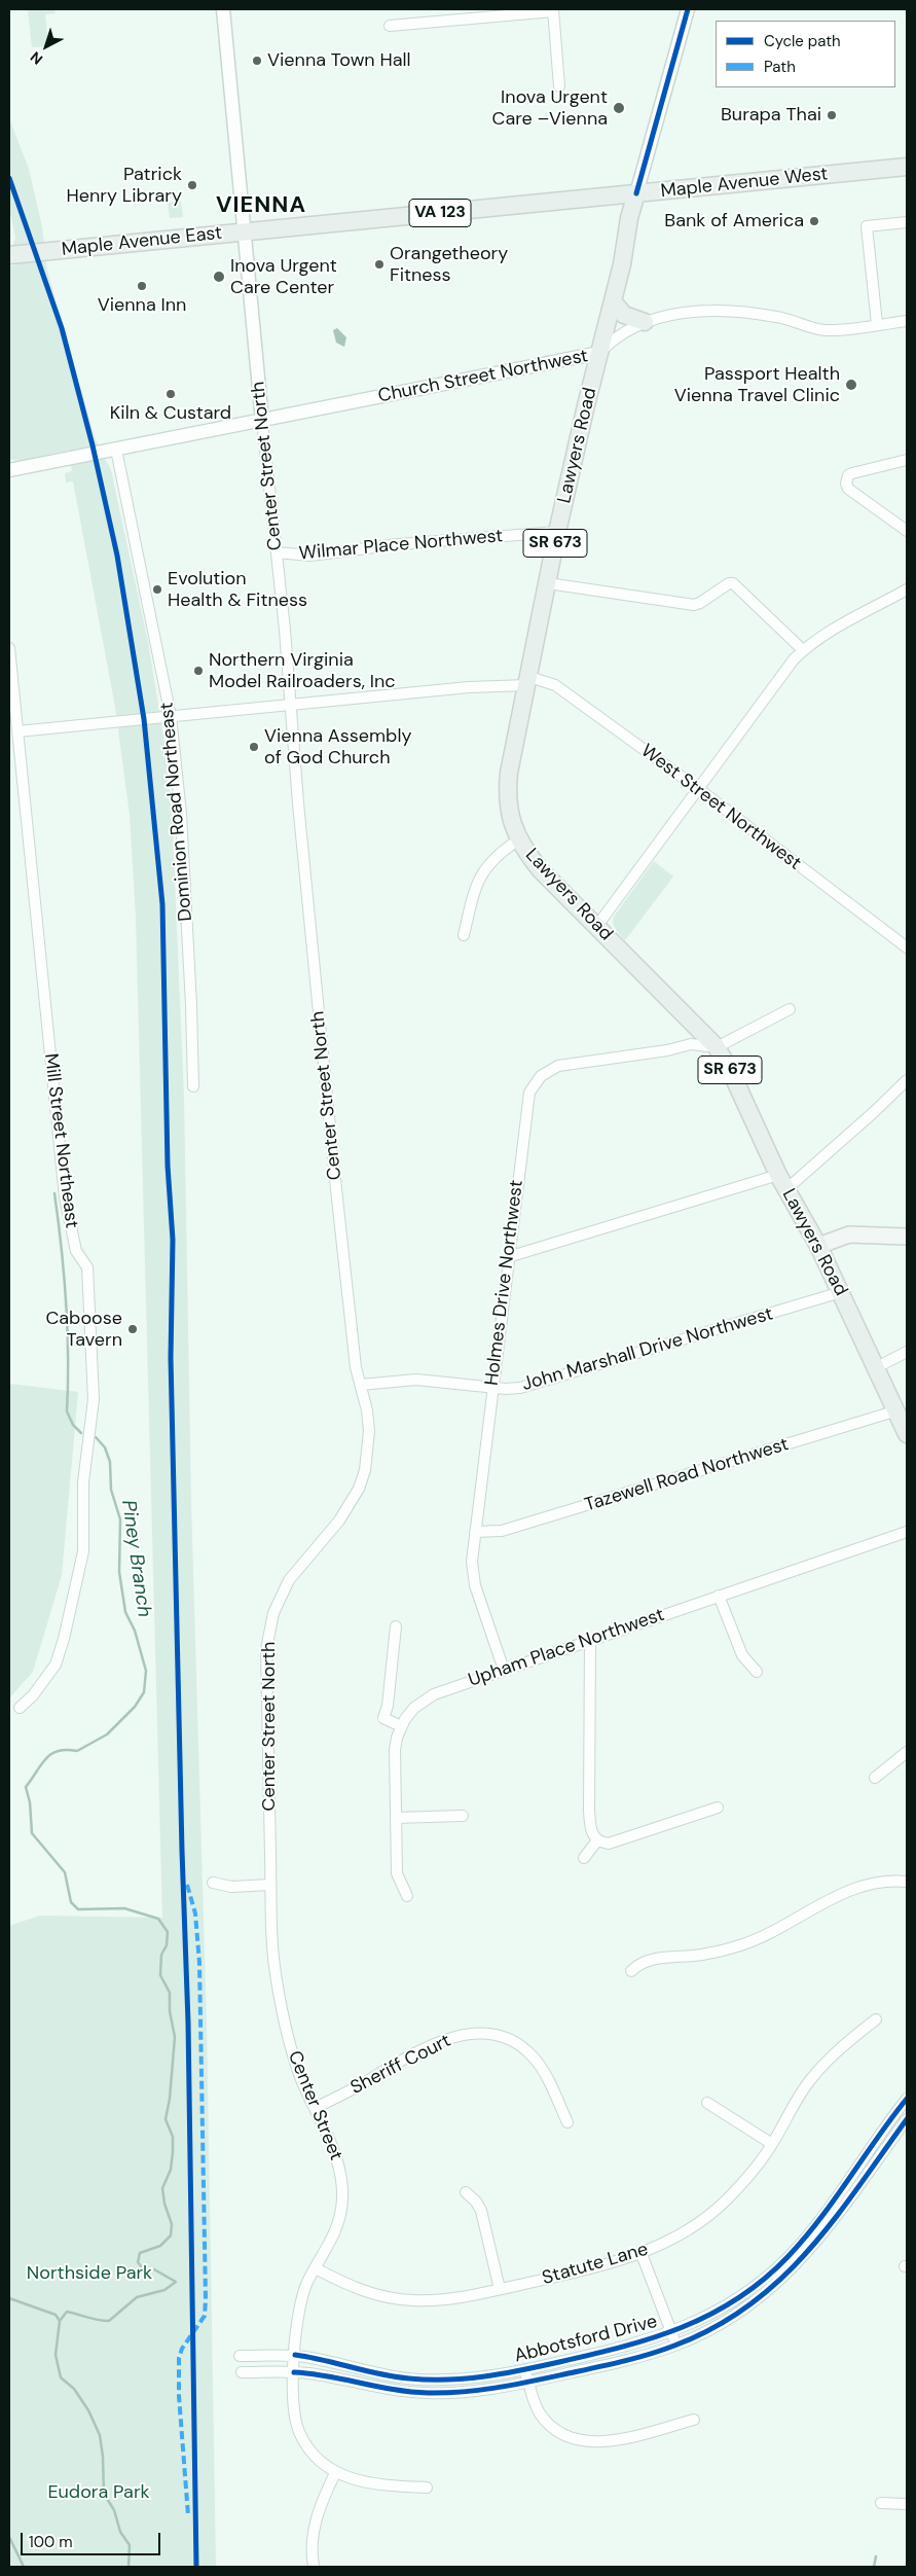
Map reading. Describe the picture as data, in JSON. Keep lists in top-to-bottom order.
{
  "streets": {
    "main road": [
      "Maple Avenue West",
      "VA 123",
      "Maple Avenue East",
      "Lawyers Road",
      "SR 673"
    ],
    "street": [
      "Church Street Northwest",
      "Center Street North",
      "Wilmar Place Northwest",
      "West Street Northwest",
      "Dominion Road Northeast",
      "Mill Street Northeast",
      "Holmes Drive Northwest",
      "John Marshall Drive Northwest",
      "Tazewell Road Northwest",
      "Upham Place Northwest",
      "Sheriff Court",
      "Center Street",
      "Statute Lane",
      "Abbotsford Drive"
    ]
  },
  "crossings": [
    ["Maple Avenue West", "Maple Avenue East"],
    ["Maple Avenue West", "Lawyers Road"],
    ["Maple Avenue West", "Center Street North"],
    ["Maple Avenue East", "Center Street North"],
    ["Church Street Northwest", "Lawyers Road"],
    ["Church Street Northwest", "Center Street North"],
    ["Church Street Northwest", "Dominion Road Northeast"],
    ["Lawyers Road", "Wilmar Place Northwest"],
    ["Lawyers Road", "West Street Northwest"],
    ["Lawyers Road", "Holmes Drive Northwest"],
    ["Lawyers Road", "John Marshall Drive Northwest"],
    ["Lawyers Road", "Tazewell Road Northwest"],
    ["Center Street North", "Wilmar Place Northwest"],
    ["Center Street North", "West Street Northwest"],
    ["Center Street North", "John Marshall Drive Northwest"],
    ["Center Street North", "Center Street"],
    ["West Street Northwest", "Dominion Road Northeast"],
    ["West Street Northwest", "Mill Street Northeast"],
    ["Holmes Drive Northwest", "John Marshall Drive Northwest"],
    ["Holmes Drive Northwest", "Tazewell Road Northwest"],
    ["Holmes Drive Northwest", "Upham Place Northwest"],
    ["Sheriff Court", "Center Street"],
    ["Center Street", "Statute Lane"],
    ["Center Street", "Abbotsford Drive"]
  ],
  "districts": ["VIENNA"],
  "water": ["Piney Branch"],
  "parks": ["Northside Park", "Eudora Park"],
  "places": [
    "Vienna Town Hall",
    "Inova Urgent Care –Vienna",
    "Burapa Thai",
    "Patrick Henry Library",
    "Bank of America",
    "Orangetheory Fitness",
    "Inova Urgent Care Center",
    "Vienna Inn",
    "Passport Health Vienna Travel Clinic",
    "Kiln & Custard",
    "Evolution Health & Fitness",
    "Northern Virginia Model Railroaders, Inc",
    "Vienna Assembly of God Church",
    "Caboose Tavern"
  ],
  "legend": ["Cycle path", "Path"],
  "scale_bar": "100 m",
  "north": "bottom left"
}
